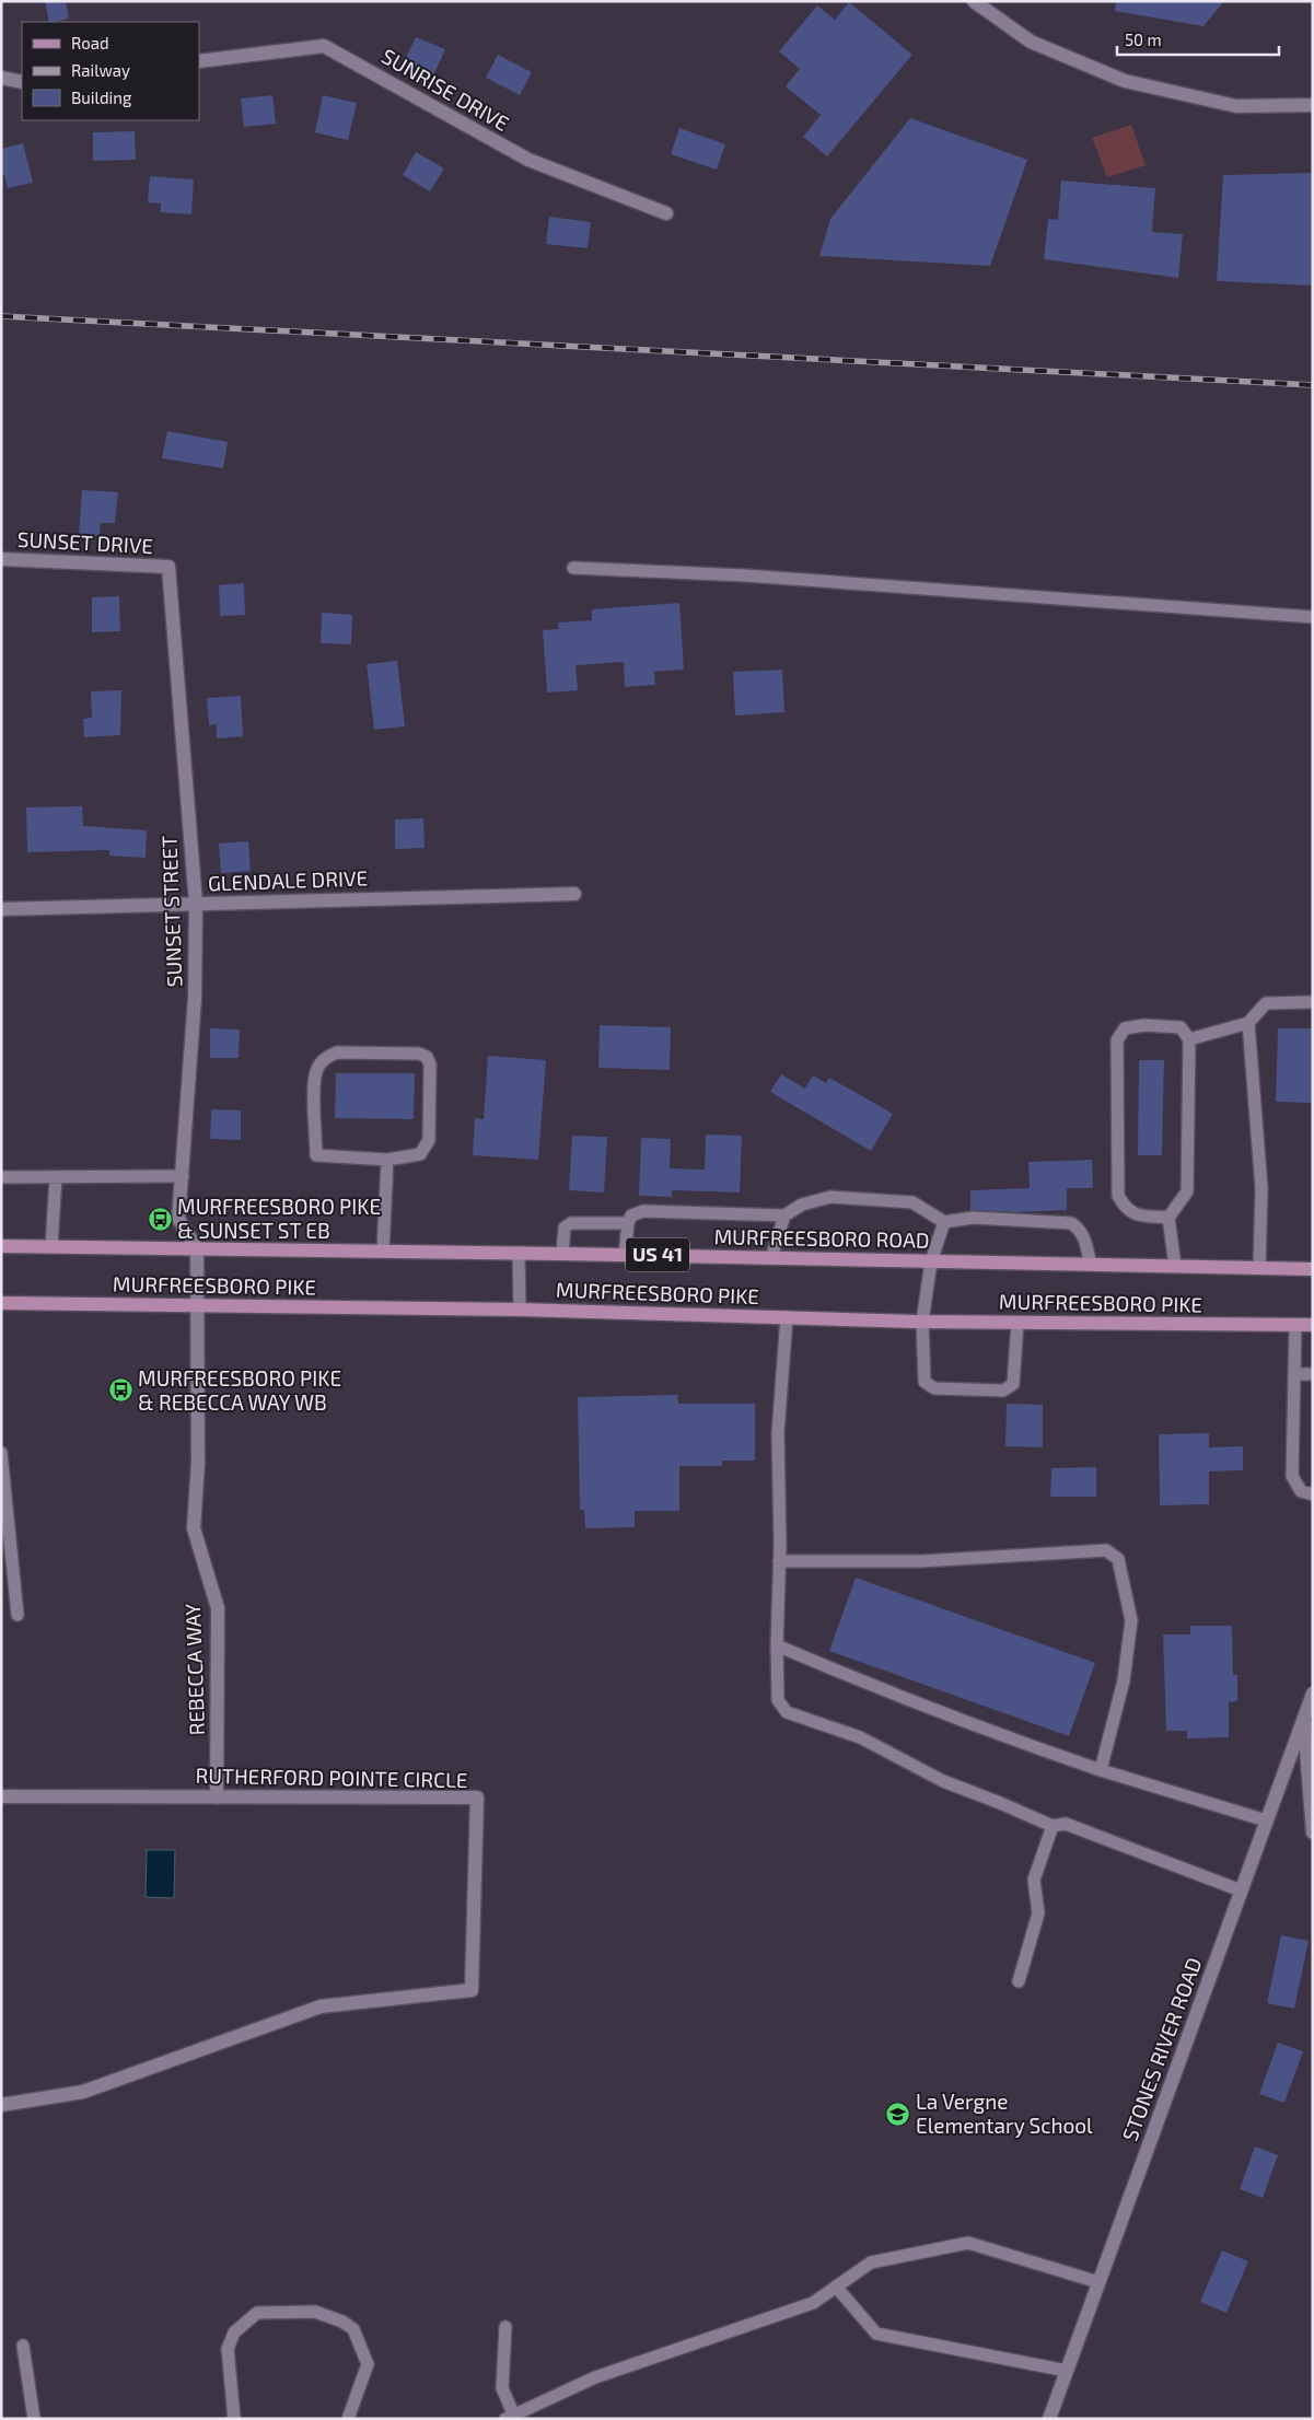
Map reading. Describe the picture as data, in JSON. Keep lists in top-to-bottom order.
{
  "streets": {
    "main road": ["MURFREESBORO ROAD", "US 41", "MURFREESBORO PIKE"],
    "street": [
      "SUNRISE DRIVE",
      "SUNSET DRIVE",
      "GLENDALE DRIVE",
      "SUNSET STREET",
      "REBECCA WAY",
      "RUTHERFORD POINTE CIRCLE",
      "STONES RIVER ROAD"
    ]
  },
  "crossings": [
    ["SUNSET DRIVE", "SUNSET STREET"],
    ["GLENDALE DRIVE", "SUNSET STREET"],
    ["SUNSET STREET", "MURFREESBORO ROAD"],
    ["SUNSET STREET", "REBECCA WAY"],
    ["MURFREESBORO ROAD", "REBECCA WAY"],
    ["MURFREESBORO PIKE", "REBECCA WAY"],
    ["REBECCA WAY", "RUTHERFORD POINTE CIRCLE"]
  ],
  "places": {
    "bus stop": ["MURFREESBORO PIKE & SUNSET ST EB", "MURFREESBORO PIKE & REBECCA WAY WB"],
    "school or university": ["La Vergne Elementary School"]
  },
  "legend": ["Road", "Railway", "Building"],
  "scale_bar": "50 m"
}
